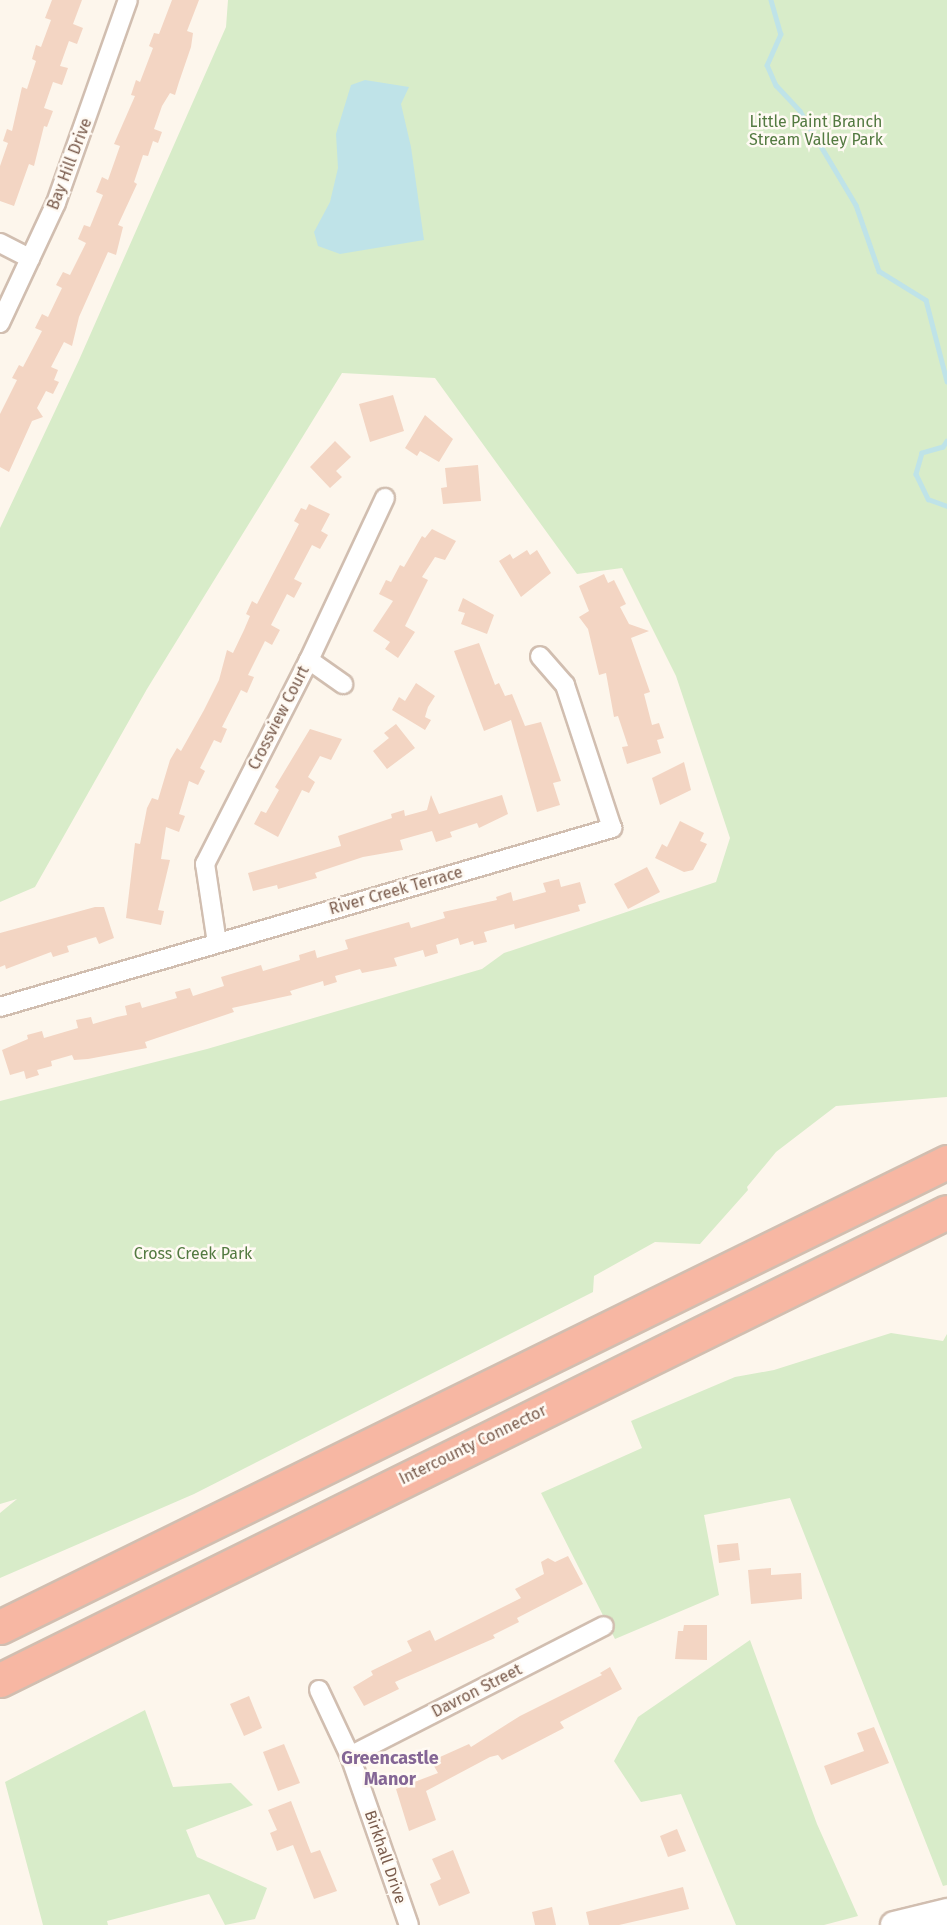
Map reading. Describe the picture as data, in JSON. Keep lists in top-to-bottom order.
{
  "streets": {
    "highway": ["Intercounty Connector"],
    "street": [
      "Bay Hill Drive",
      "Crossview Court",
      "River Creek Terrace",
      "Davron Street",
      "Birkhall Drive"
    ]
  },
  "crossings": [
    ["Crossview Court", "River Creek Terrace"],
    ["Davron Street", "Birkhall Drive"]
  ],
  "districts": ["Greencastle Manor"],
  "parks": ["Little Paint Branch Stream Valley Park", "Cross Creek Park"]
}
